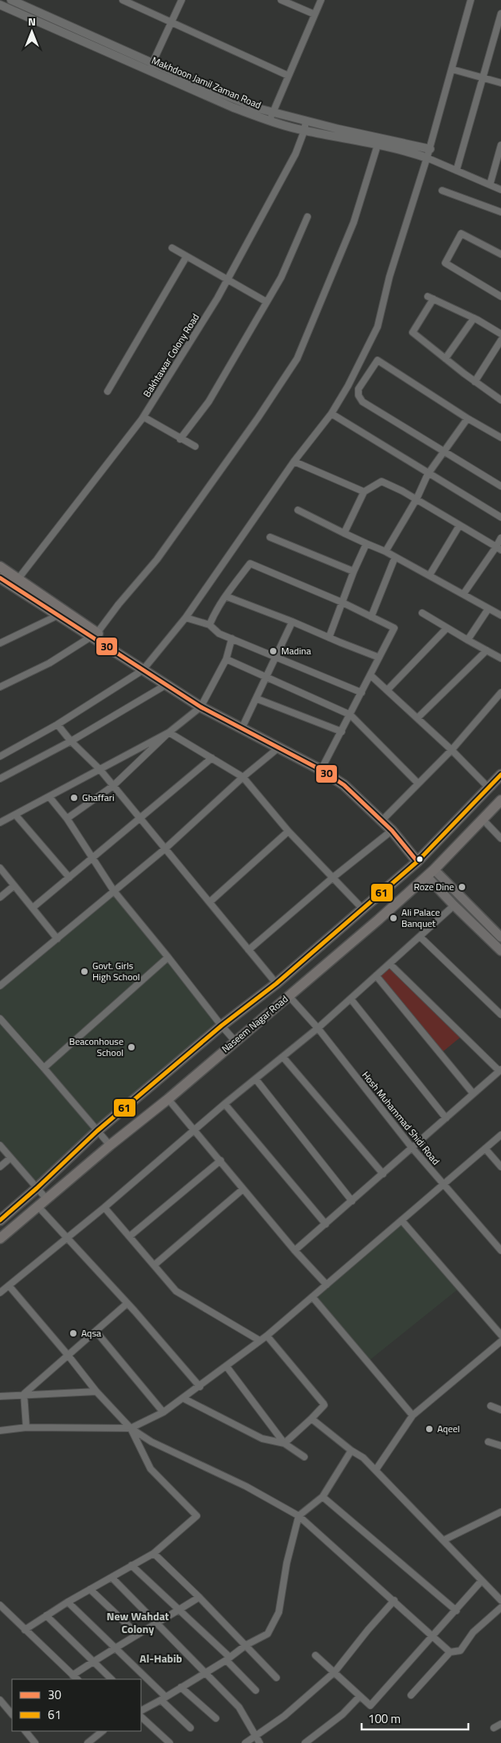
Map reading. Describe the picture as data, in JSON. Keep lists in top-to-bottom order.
{
  "streets": {
    "main road": ["Naseem Nagar Road"],
    "street": ["Makhdoon Jamil Zaman Road", "Bakhtawar Colony Road", "Hosh Muhammad Shidi Road"]
  },
  "crossings": [
    ["Makhdoon Jamil Zaman Road", "Bakhtawar Colony Road"],
    ["Naseem Nagar Road", "Hosh Muhammad Shidi Road"]
  ],
  "districts": ["New Wahdat Colony", "Al-Habib"],
  "places": [
    "Madina",
    "Ghaffari",
    "Roze Dine",
    "Ali Palace Banquet",
    "Govt. Girls High School",
    "Beaconhouse School",
    "Aqsa",
    "Aqeel"
  ],
  "lines": ["transit line 30", "transit line 61"],
  "legend": ["30", "61"],
  "scale_bar": "100 m",
  "north": "top"
}
